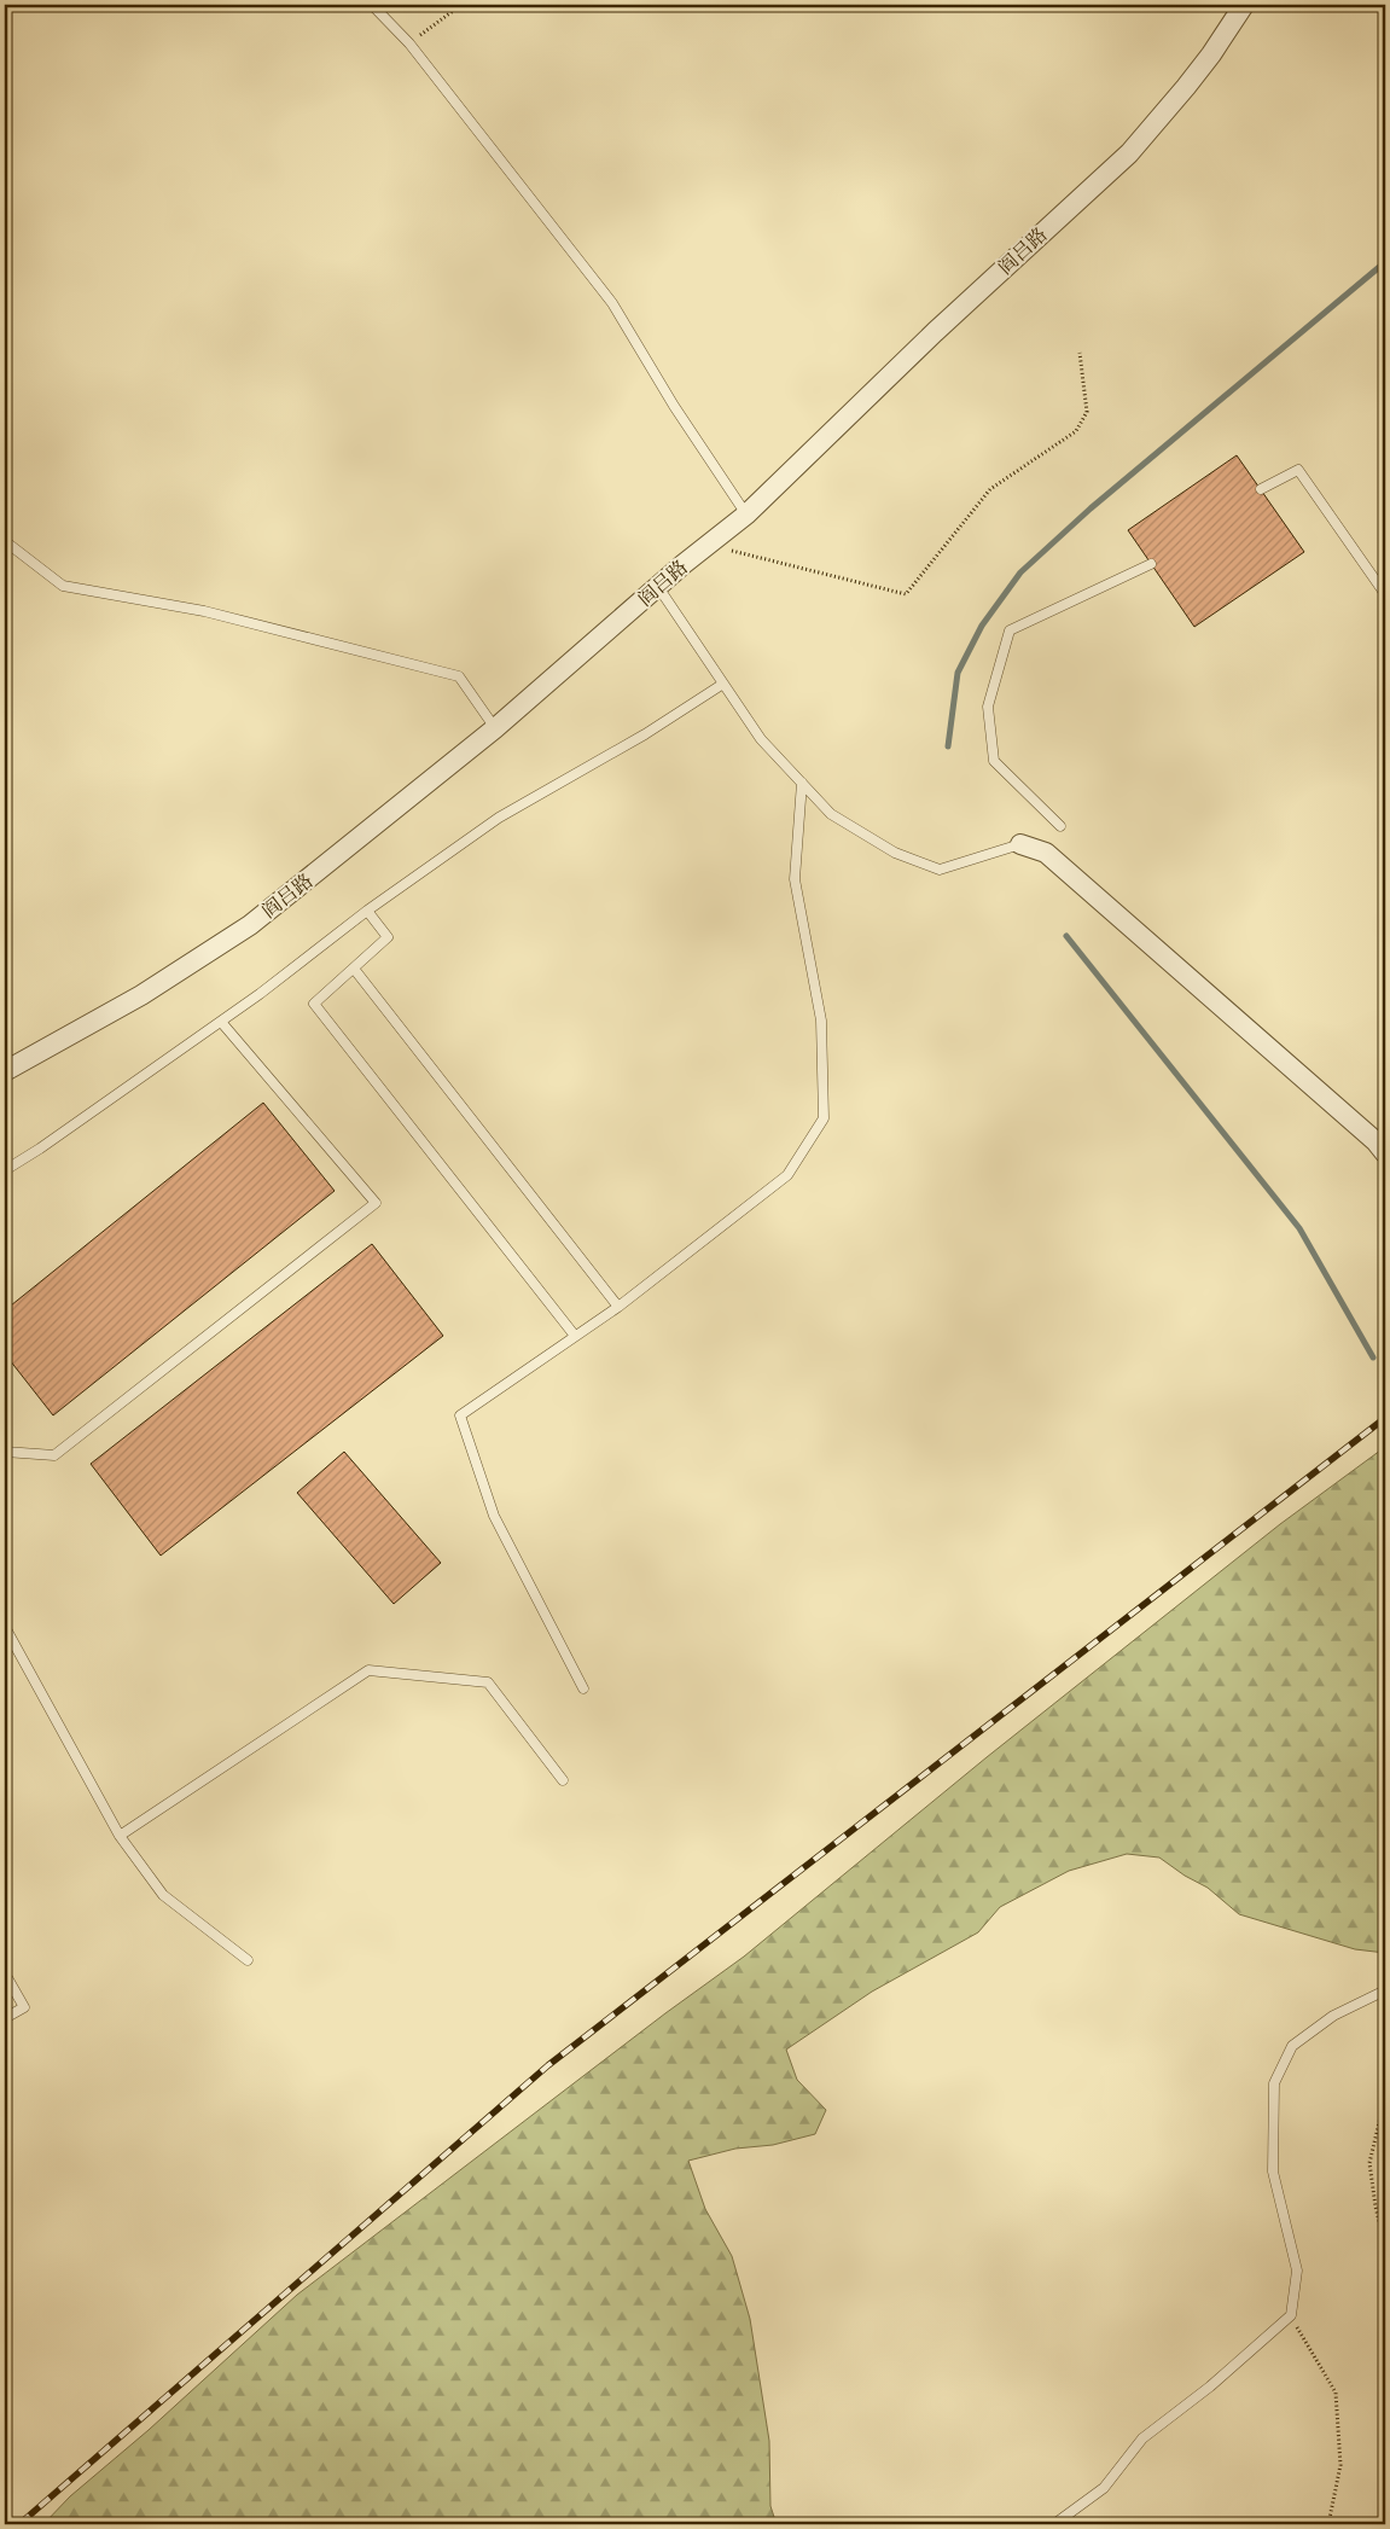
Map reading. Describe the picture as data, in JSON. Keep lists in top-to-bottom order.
{
  "streets": {
    "street": ["阎吕路"]
  }
}
